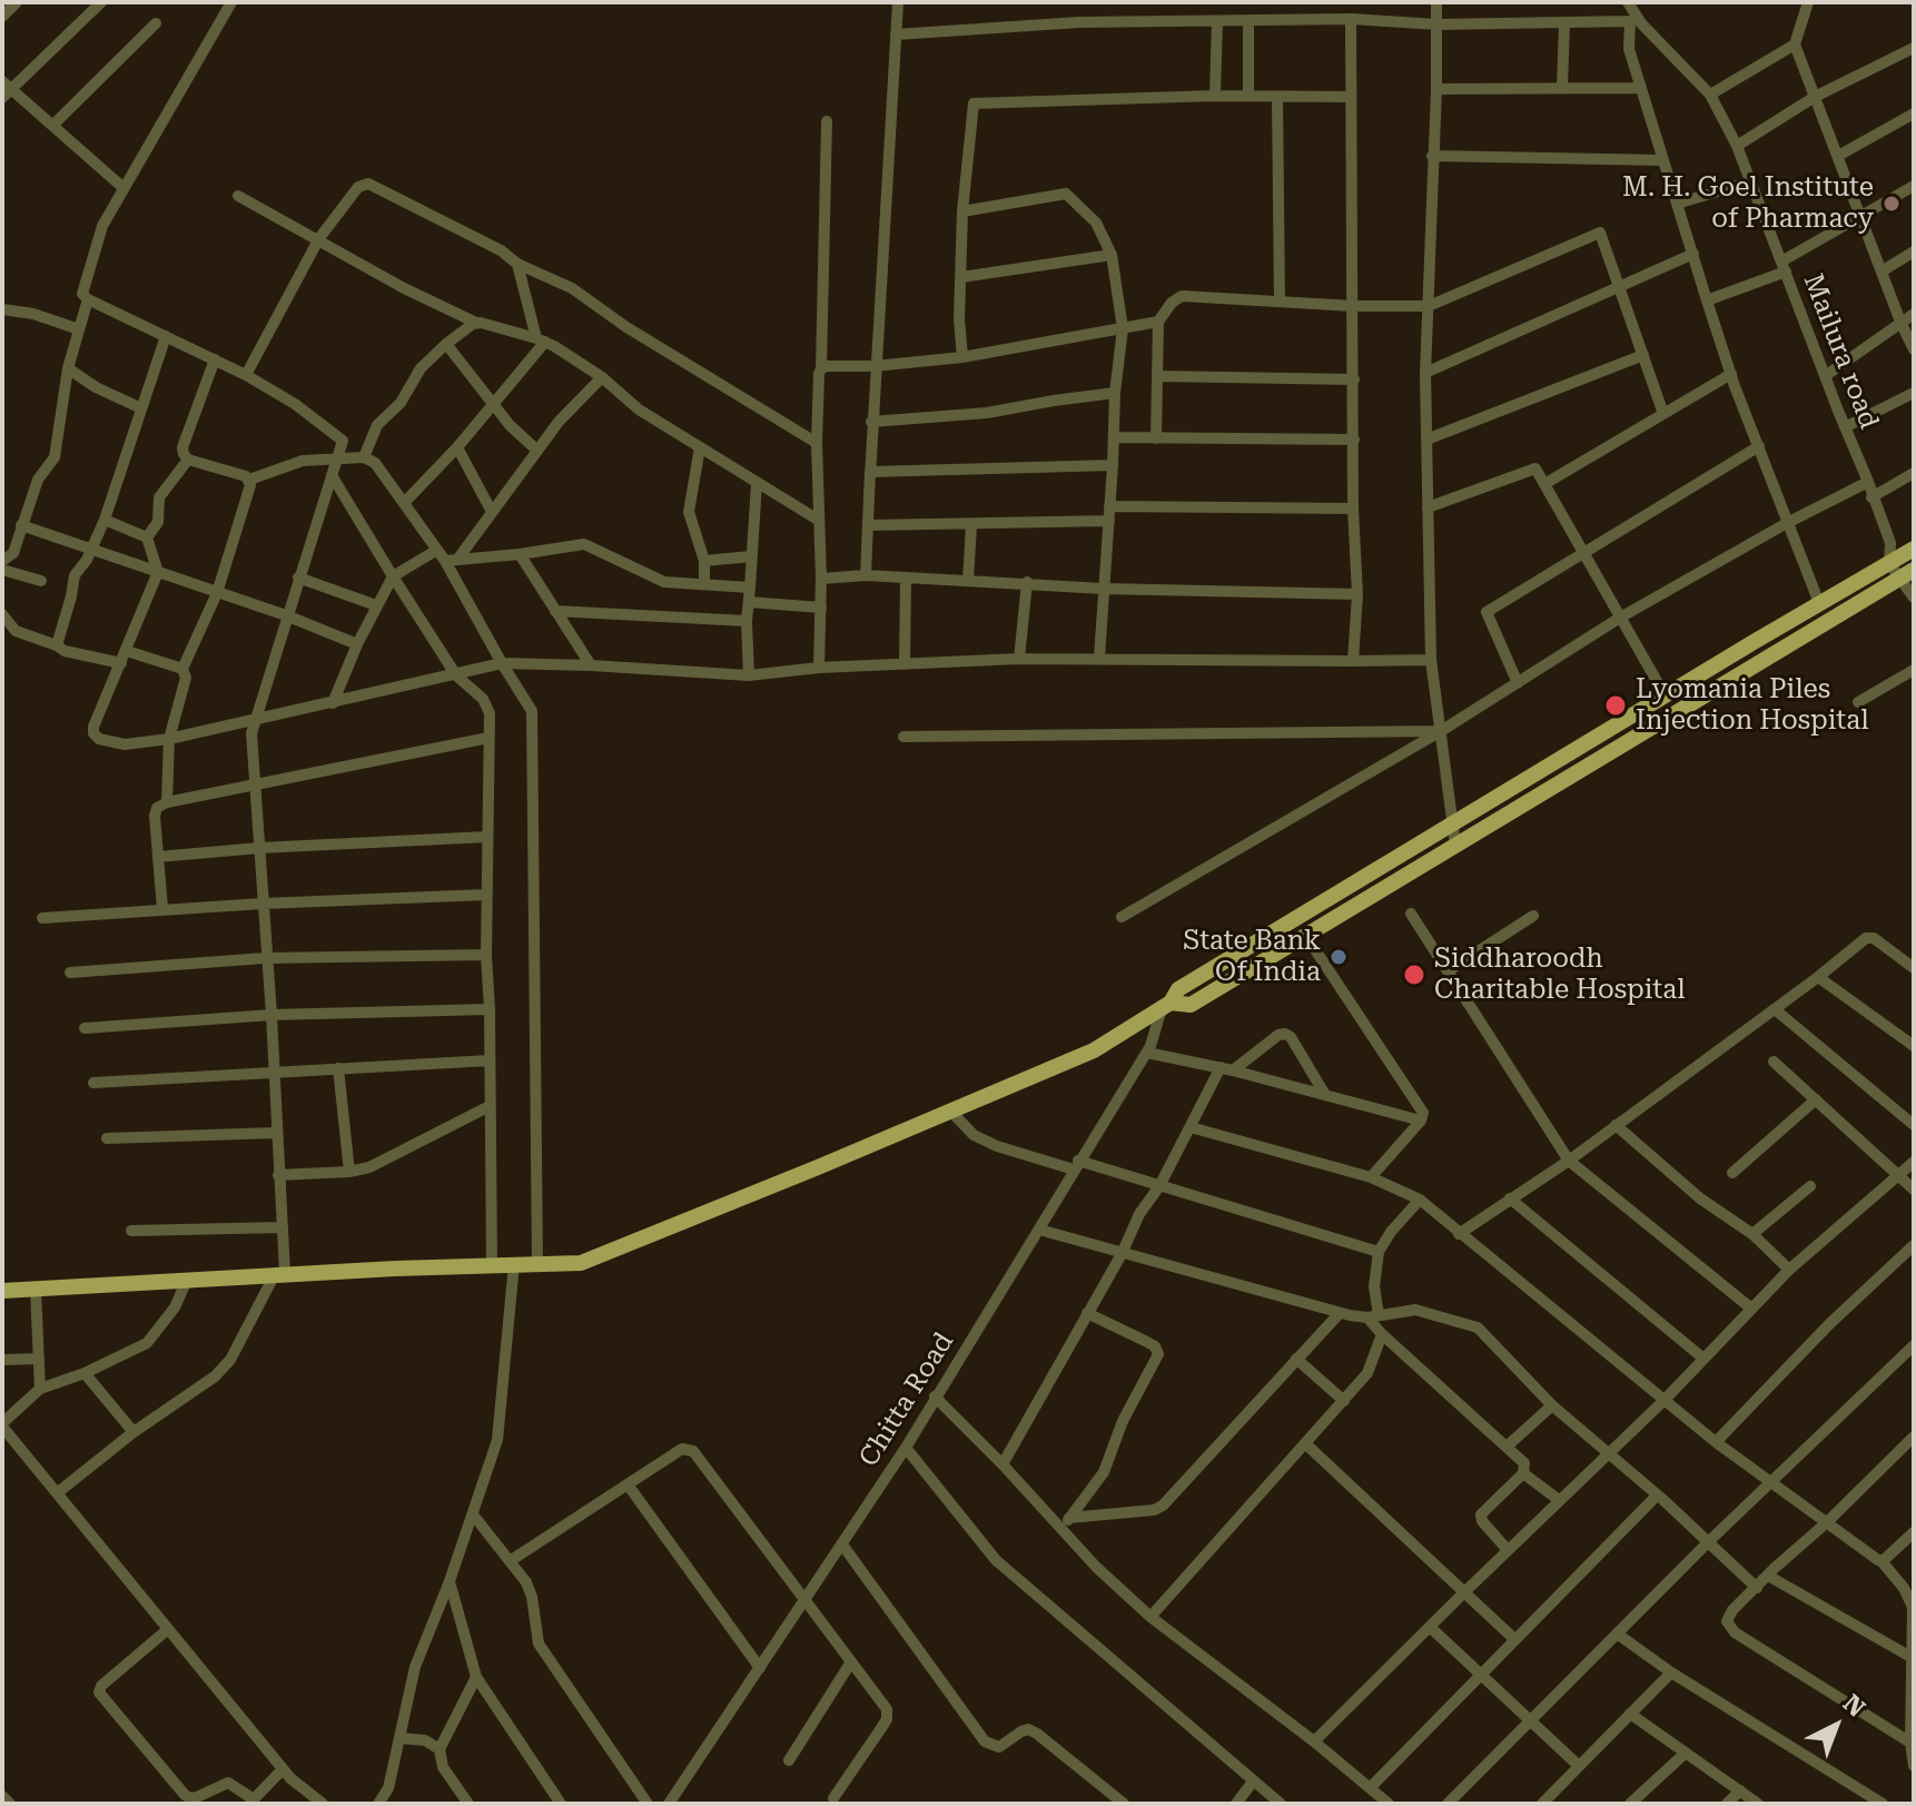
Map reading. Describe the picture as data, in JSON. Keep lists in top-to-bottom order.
{
  "streets": {
    "street": ["Mailura road", "Chitta Road"]
  },
  "places": [
    "M. H. Goel Institute of Pharmacy",
    "Lyomania Piles Injection Hospital",
    "State Bank Of India",
    "Siddharoodh Charitable Hospital"
  ],
  "north": "top right"
}
